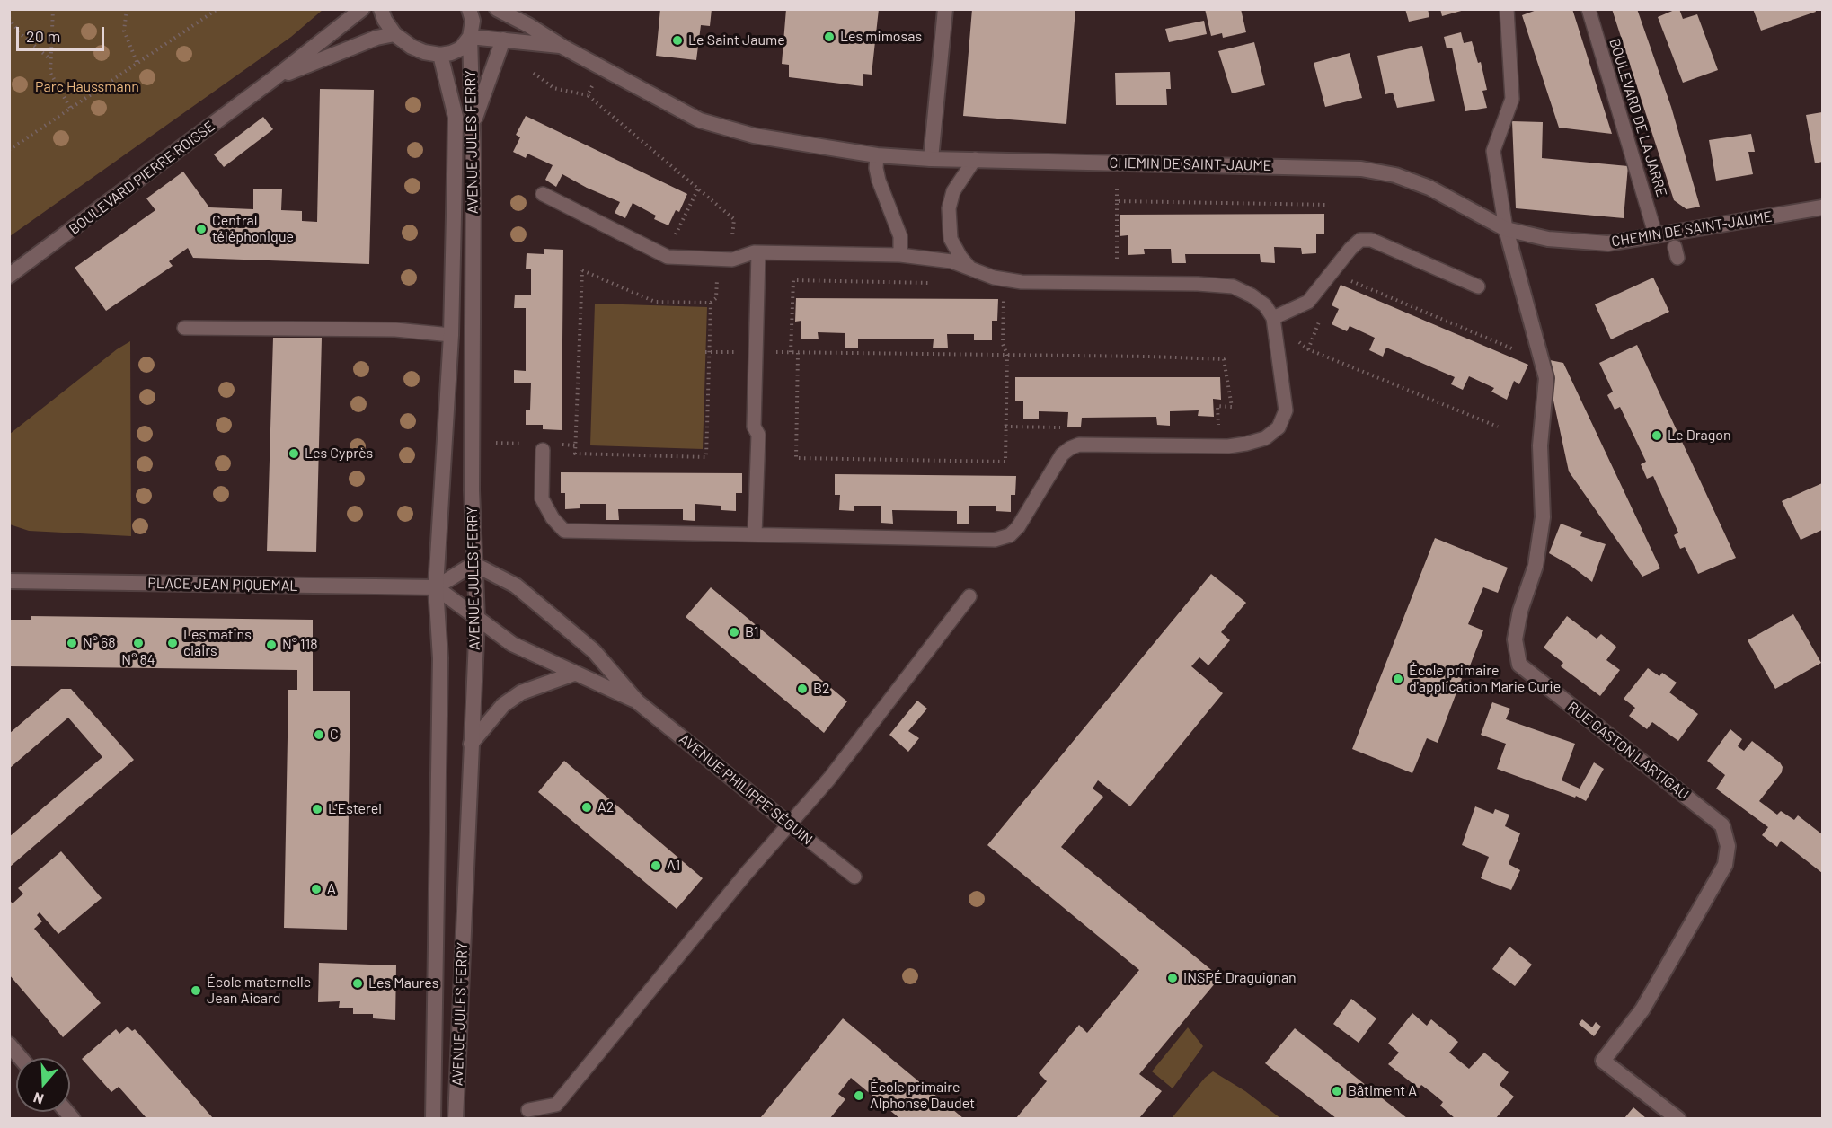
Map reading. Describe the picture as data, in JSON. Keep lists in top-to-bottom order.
{
  "streets": {
    "street": [
      "AVENUE JULES FERRY",
      "CHEMIN DE SAINT-JAUME",
      "BOULEVARD PIERRE ROISSE",
      "PLACE JEAN PIQUEMAL",
      "RUE GASTON LARTIGAU",
      "AVENUE PHILIPPE SÉGUIN"
    ],
    "lane": ["BOULEVARD DE LA JARRE"]
  },
  "crossings": [
    ["BOULEVARD DE LA JARRE", "CHEMIN DE SAINT-JAUME"],
    ["AVENUE JULES FERRY", "CHEMIN DE SAINT-JAUME"],
    ["AVENUE JULES FERRY", "PLACE JEAN PIQUEMAL"],
    ["AVENUE JULES FERRY", "AVENUE PHILIPPE SÉGUIN"],
    ["CHEMIN DE SAINT-JAUME", "RUE GASTON LARTIGAU"],
    ["PLACE JEAN PIQUEMAL", "AVENUE PHILIPPE SÉGUIN"]
  ],
  "parks": ["Parc Haussmann"],
  "places": [
    "Les mimosas",
    "Le Saint Jaume",
    "Central téléphonique",
    "Le Dragon",
    "Les Cyprès",
    "B1",
    "N° 68",
    "N° 84",
    "Les matins clairs",
    "N° 118",
    "École primaire d'application Marie Curie",
    "B2",
    "C",
    "A2",
    "L'Esterel",
    "A1",
    "A",
    "INSPÉ Draguignan",
    "Les Maures",
    "École maternelle Jean Aicard",
    "Bâtiment A",
    "École primaire Alphonse Daudet"
  ],
  "scale_bar": "20 m",
  "north": "bottom"
}
